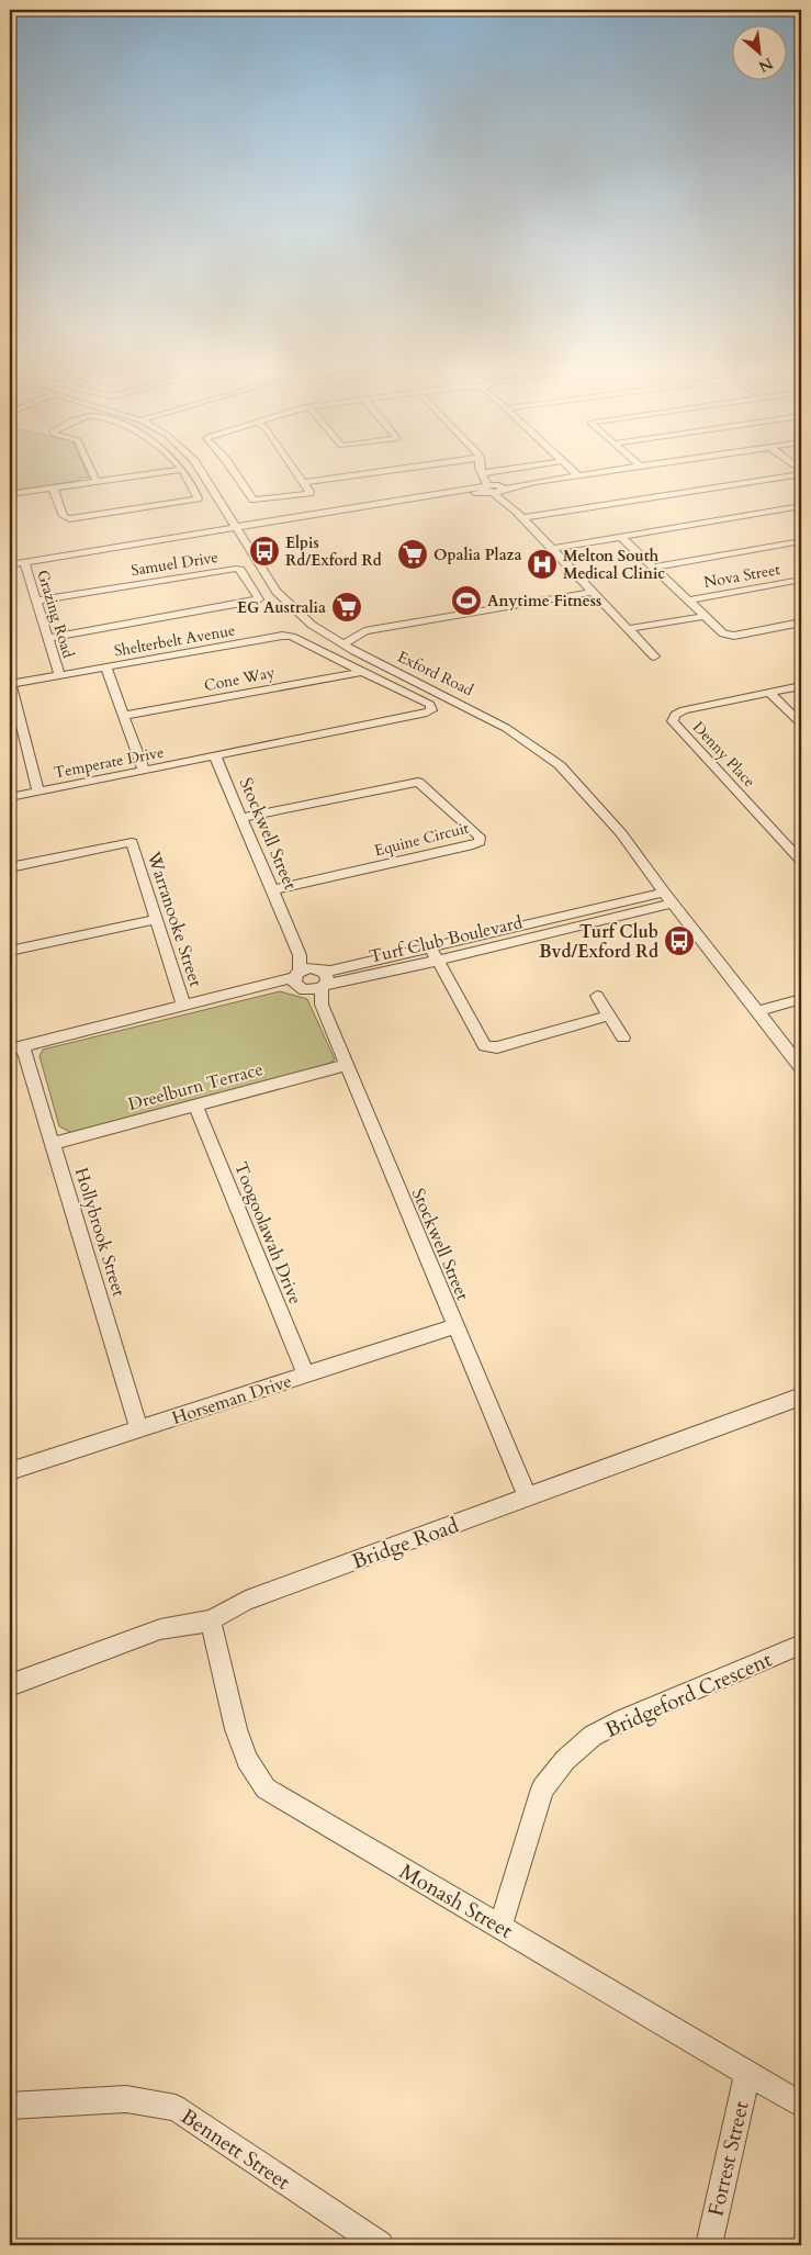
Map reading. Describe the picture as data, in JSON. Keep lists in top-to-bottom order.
{
  "streets": {
    "street": [
      "Samuel Drive",
      "Nova Street",
      "Grazing Road",
      "Shelterbelt Avenue",
      "Exford Road",
      "Cone Way",
      "Denny Place",
      "Temperate Drive",
      "Stockwell Street",
      "Equine Circuit",
      "Warranooke Street",
      "Turf Club Boulevard",
      "Dreelburn Terrace",
      "Hollybrook Street",
      "Toogoolawah Drive",
      "Horseman Drive",
      "Bridge Road",
      "Bridgeford Crescent",
      "Monash Street",
      "Bennett Street",
      "Forrest Street"
    ]
  },
  "crossings": [
    ["Samuel Drive", "Grazing Road"],
    ["Grazing Road", "Shelterbelt Avenue"],
    ["Shelterbelt Avenue", "Cone Way"],
    ["Shelterbelt Avenue", "Temperate Drive"],
    ["Shelterbelt Avenue", "Stockwell Street"],
    ["Exford Road", "Turf Club Boulevard"],
    ["Temperate Drive", "Stockwell Street"],
    ["Stockwell Street", "Equine Circuit"],
    ["Stockwell Street", "Turf Club Boulevard"],
    ["Stockwell Street", "Dreelburn Terrace"],
    ["Stockwell Street", "Horseman Drive"],
    ["Stockwell Street", "Bridge Road"],
    ["Dreelburn Terrace", "Hollybrook Street"],
    ["Dreelburn Terrace", "Toogoolawah Drive"],
    ["Hollybrook Street", "Horseman Drive"],
    ["Toogoolawah Drive", "Horseman Drive"],
    ["Bridge Road", "Monash Street"],
    ["Bridgeford Crescent", "Monash Street"],
    ["Monash Street", "Forrest Street"]
  ],
  "places": {
    "bus stop": ["Elpis Rd/Exford Rd", "Turf Club Bvd/Exford Rd"],
    "supermarket": ["Opalia Plaza", "EG Australia"],
    "hospital": ["Melton South Medical Clinic"],
    "sports": ["Anytime Fitness"]
  },
  "north": "bottom right"
}
